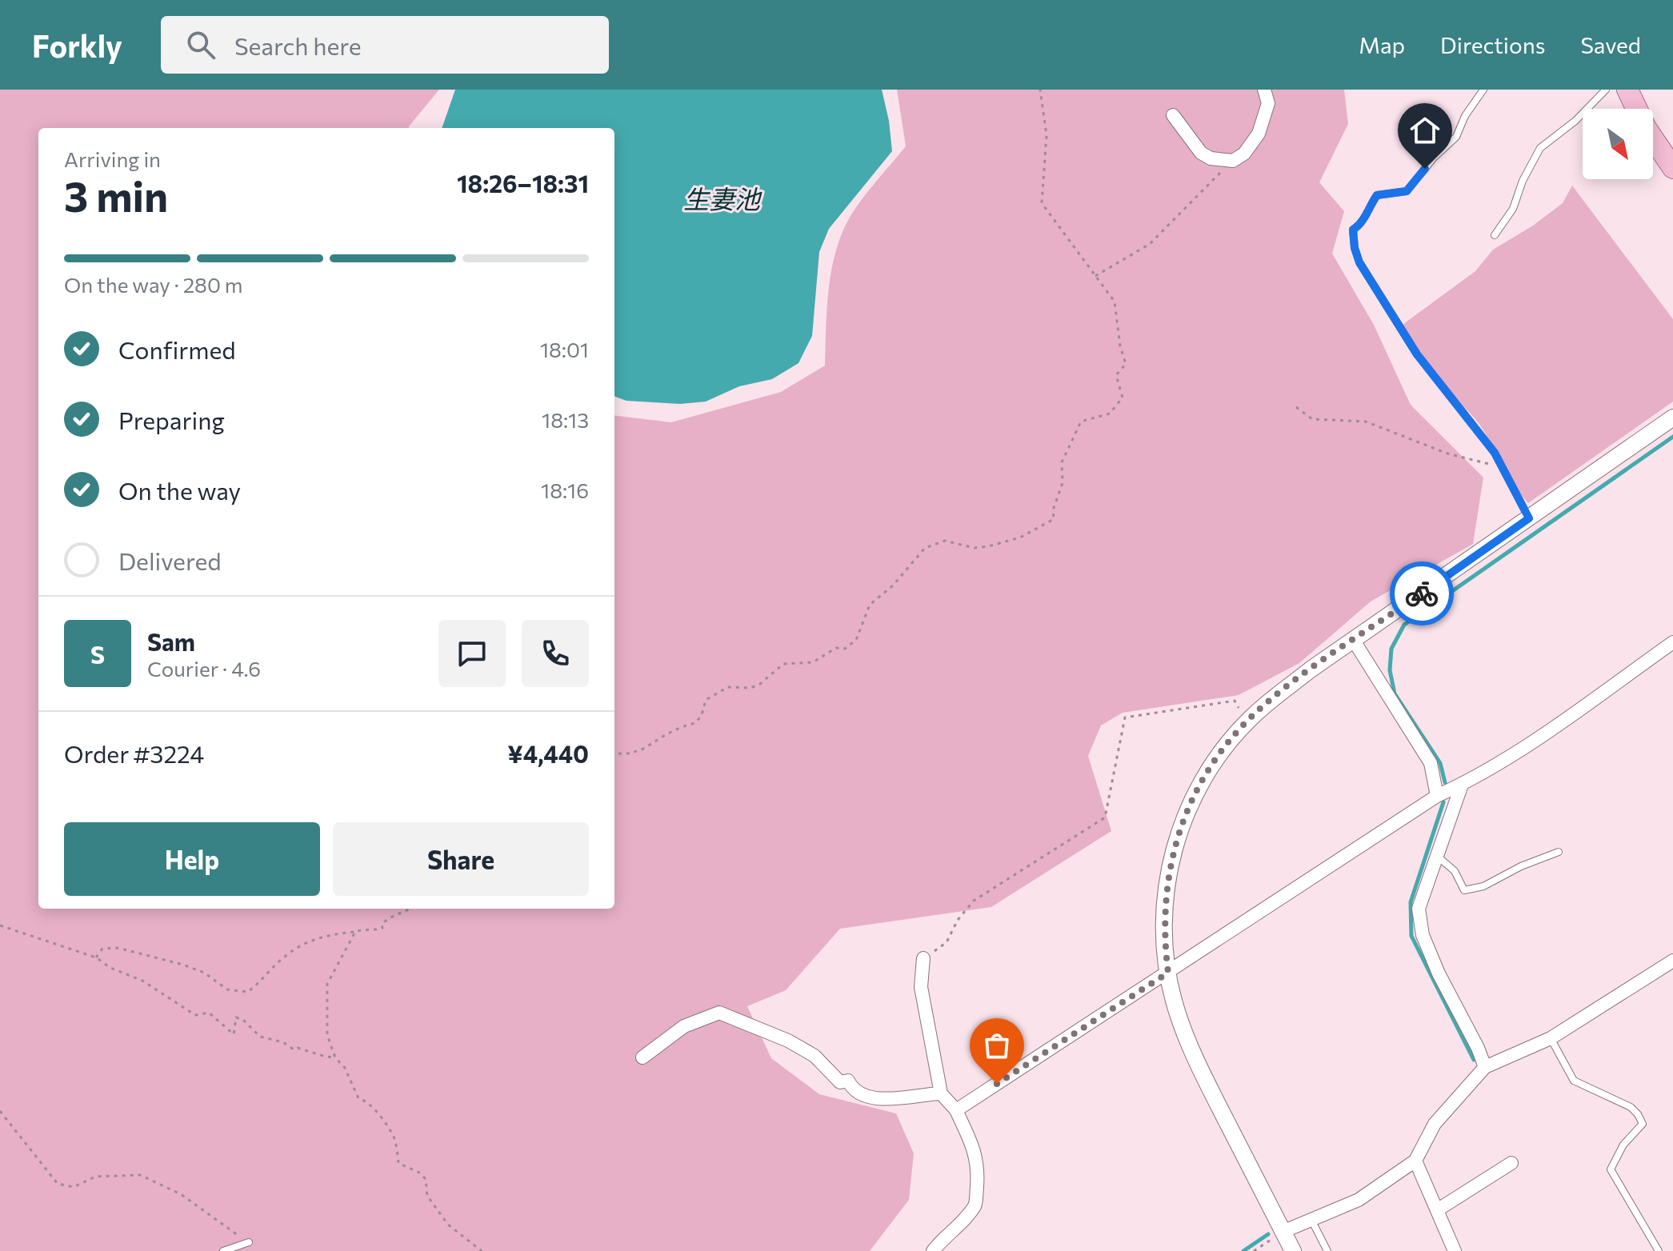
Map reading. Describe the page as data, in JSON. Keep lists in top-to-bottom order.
{
  "water": ["生妻池"],
  "north": "bottom right",
  "page": {
    "header": "Forkly",
    "search": "Search here",
    "nav": ["Map", "Directions", "Saved"],
    "heading": ["3 min", "Arriving in", "18:26–18:31"],
    "panel": [
      "Sam",
      "Courier · 4.6",
      "Order #3224",
      "¥4,440"
    ],
    "bar": "On the way · 280 m",
    "list": [
      ["Confirmed", "18:01"],
      ["Preparing", "18:13"],
      ["On the way", "18:16"],
      "Delivered"
    ],
    "round": "S",
    "buttons": ["Help", "Share"]
  }
}
